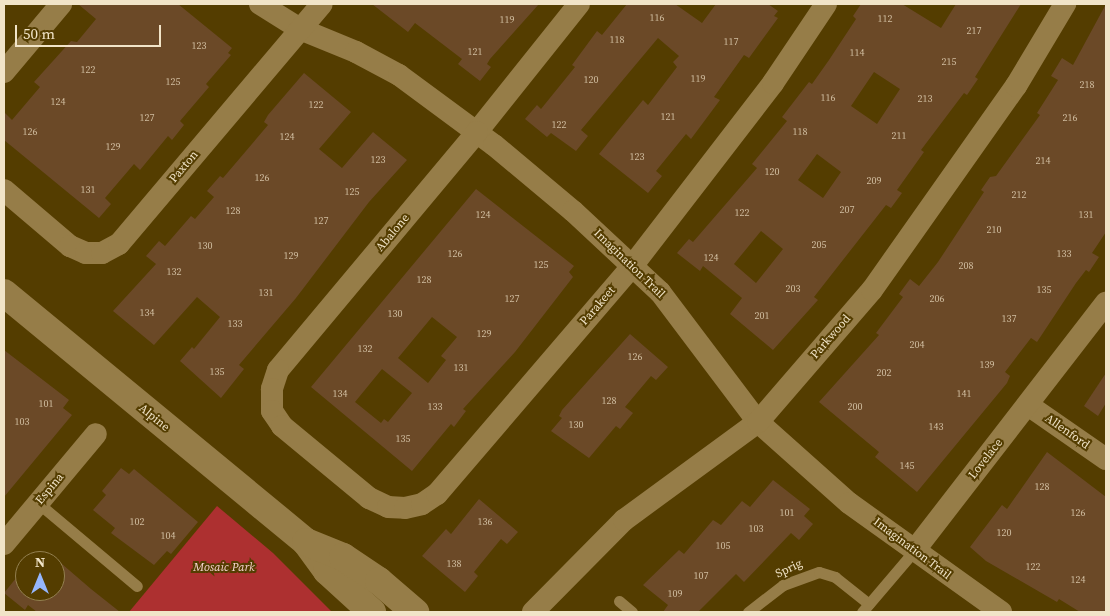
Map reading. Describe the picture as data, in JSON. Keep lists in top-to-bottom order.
{
  "streets": {
    "street": [
      "Paxton",
      "Abalone",
      "Imagination Trail",
      "Parakeet",
      "Parkwood",
      "Alpine",
      "Allenford",
      "Lovelace",
      "Espina"
    ],
    "lane": ["Sprig"]
  },
  "crossings": [
    ["Paxton", "Imagination Trail"],
    ["Abalone", "Imagination Trail"],
    ["Abalone", "Parakeet"],
    ["Imagination Trail", "Parakeet"],
    ["Imagination Trail", "Parkwood"],
    ["Imagination Trail", "Lovelace"],
    ["Allenford", "Lovelace"],
    ["Lovelace", "Sprig"]
  ],
  "parks": ["Mosaic Park"],
  "house_numbers": [
    "116",
    "112",
    "119",
    "217",
    "118",
    "117",
    "123",
    "121",
    "114",
    "215",
    "122",
    "119",
    "120",
    "125",
    "218",
    "116",
    "213",
    "124",
    "122",
    "121",
    "127",
    "216",
    "122",
    "126",
    "118",
    "211",
    "124",
    "129",
    "123",
    "123",
    "214",
    "120",
    "126",
    "209",
    "131",
    "125",
    "212",
    "207",
    "128",
    "122",
    "124",
    "131",
    "127",
    "210",
    "205",
    "130",
    "126",
    "133",
    "129",
    "124",
    "125",
    "208",
    "132",
    "128",
    "203",
    "135",
    "131",
    "127",
    "206",
    "134",
    "130",
    "201",
    "137",
    "133",
    "129",
    "204",
    "132",
    "126",
    "139",
    "131",
    "135",
    "202",
    "134",
    "141",
    "128",
    "101",
    "133",
    "200",
    "103",
    "130",
    "143",
    "135",
    "145",
    "128",
    "101",
    "126",
    "102",
    "136",
    "103",
    "120",
    "104",
    "105",
    "138",
    "122",
    "107",
    "124",
    "109"
  ],
  "scale_bar": "50 m",
  "north": "top"
}
